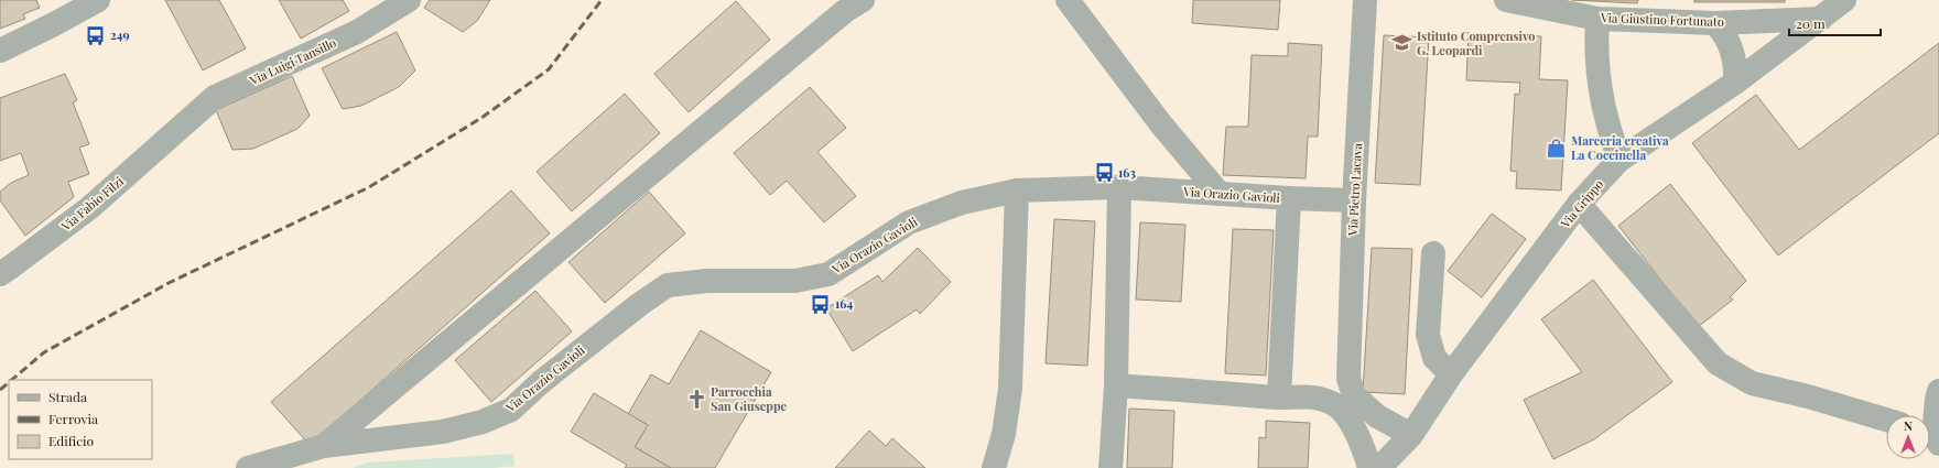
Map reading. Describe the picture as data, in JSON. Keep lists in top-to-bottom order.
{
  "streets": {
    "street": [
      "Via Giustino Fortunato",
      "Via Luigi Tansillo",
      "Via Pietro Lacava",
      "Via Orazio Gavioli",
      "Via Fabio Filzi",
      "Via Grippo"
    ]
  },
  "crossings": [
    ["Via Giustino Fortunato", "Via Grippo"],
    ["Via Luigi Tansillo", "Via Fabio Filzi"],
    ["Via Pietro Lacava", "Via Orazio Gavioli"]
  ],
  "places": {
    "bus stop": ["249", "163", "164"],
    "school or university": ["Istituto Comprensivo G. Leopardi"],
    "shop": ["Marceria creativa La Coccinella"],
    "church": ["Parrocchia San Giuseppe"]
  },
  "legend": ["Strada", "Ferrovia", "Edificio"],
  "scale_bar": "20 m",
  "north": "top"
}
